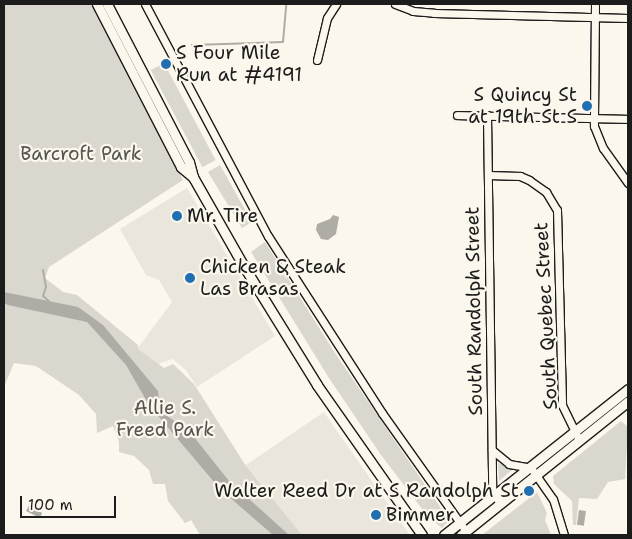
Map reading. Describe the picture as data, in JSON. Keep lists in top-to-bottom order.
{
  "streets": {
    "street": ["South Randolph Street", "South Quebec Street"]
  },
  "crossings": [
    ["South Randolph Street", "South Quebec Street"]
  ],
  "parks": ["Barcroft Park", "Allie S. Freed Park"],
  "places": [
    "S Four Mile Run at #4191",
    "S Quincy St at 19th St S",
    "Mr. Tire",
    "Chicken & Steak Las Brasas",
    "Walter Reed Dr at S Randolph St",
    "Bimmer"
  ],
  "scale_bar": "100 m"
}
